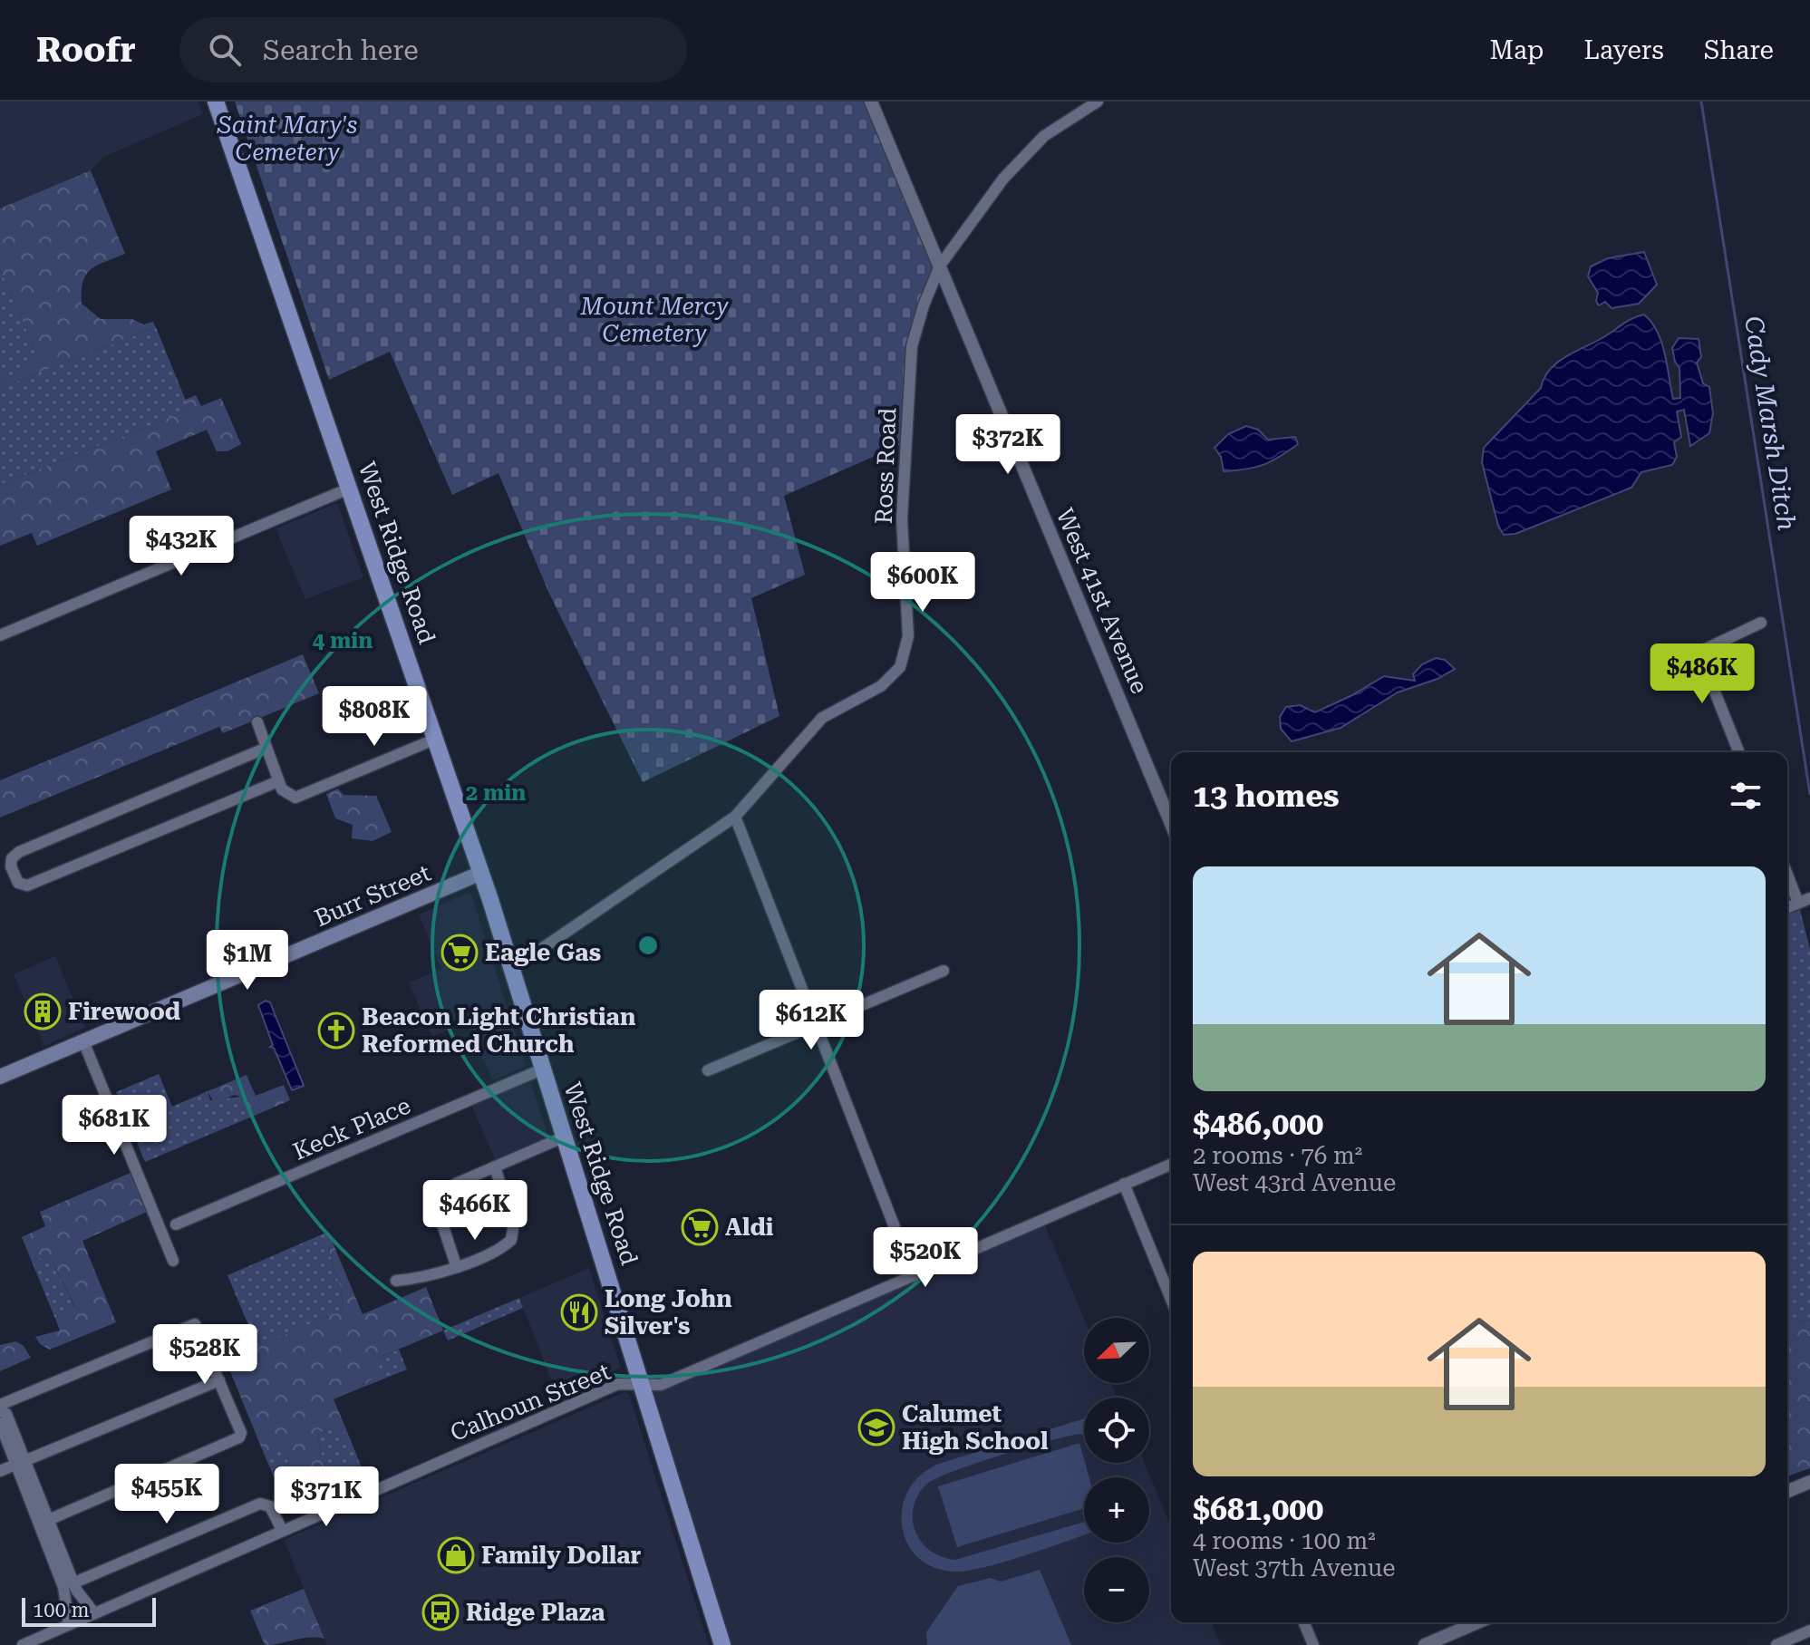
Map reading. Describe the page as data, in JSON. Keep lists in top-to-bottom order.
{
  "streets": {
    "main road": ["West Ridge Road", "Burr Street"],
    "street": [
      "Ross Road",
      "West 41st Avenue",
      "Keck Place",
      "Calhoun Street"
    ]
  },
  "crossings": [
    ["Ross Road", "West Ridge Road"],
    ["Ross Road", "West 41st Avenue"],
    ["West Ridge Road", "Burr Street"],
    ["West Ridge Road", "Keck Place"],
    ["West Ridge Road", "Calhoun Street"]
  ],
  "water": ["Cady Marsh Ditch"],
  "parks": ["Saint Mary's Cemetery", "Mount Mercy Cemetery"],
  "places": {
    "supermarket": ["Eagle Gas", "Aldi"],
    "building": ["Firewood"],
    "church": ["Beacon Light Christian Reformed Church"],
    "restaurant": ["Long John Silver's"],
    "school or university": ["Calumet High School"],
    "shop": ["Family Dollar"],
    "bus stop": ["Ridge Plaza"]
  },
  "scale_bar": "100 m",
  "north": "bottom left",
  "page": {
    "header": "Roofr",
    "search": "Search here",
    "nav": ["Map", "Layers", "Share"],
    "price": [
      "$372K",
      "$432K",
      "$600K",
      "$486K",
      "$808K",
      "$1M",
      "$612K",
      "$681K",
      "$466K",
      "$520K",
      "$528K",
      "$455K",
      "$371K"
    ],
    "heading": "13 homes",
    "list": [
      {
        "name": "$486,000",
        "note": "2 rooms · 76 m² · West 43rd Avenue"
      },
      {
        "name": "$681,000",
        "note": "4 rooms · 100 m² · West 37th Avenue"
      }
    ],
    "map_buttons": ["+", "−"],
    "scale": "100 m"
  },
  "rings": ["4 min", "2 min"]
}
